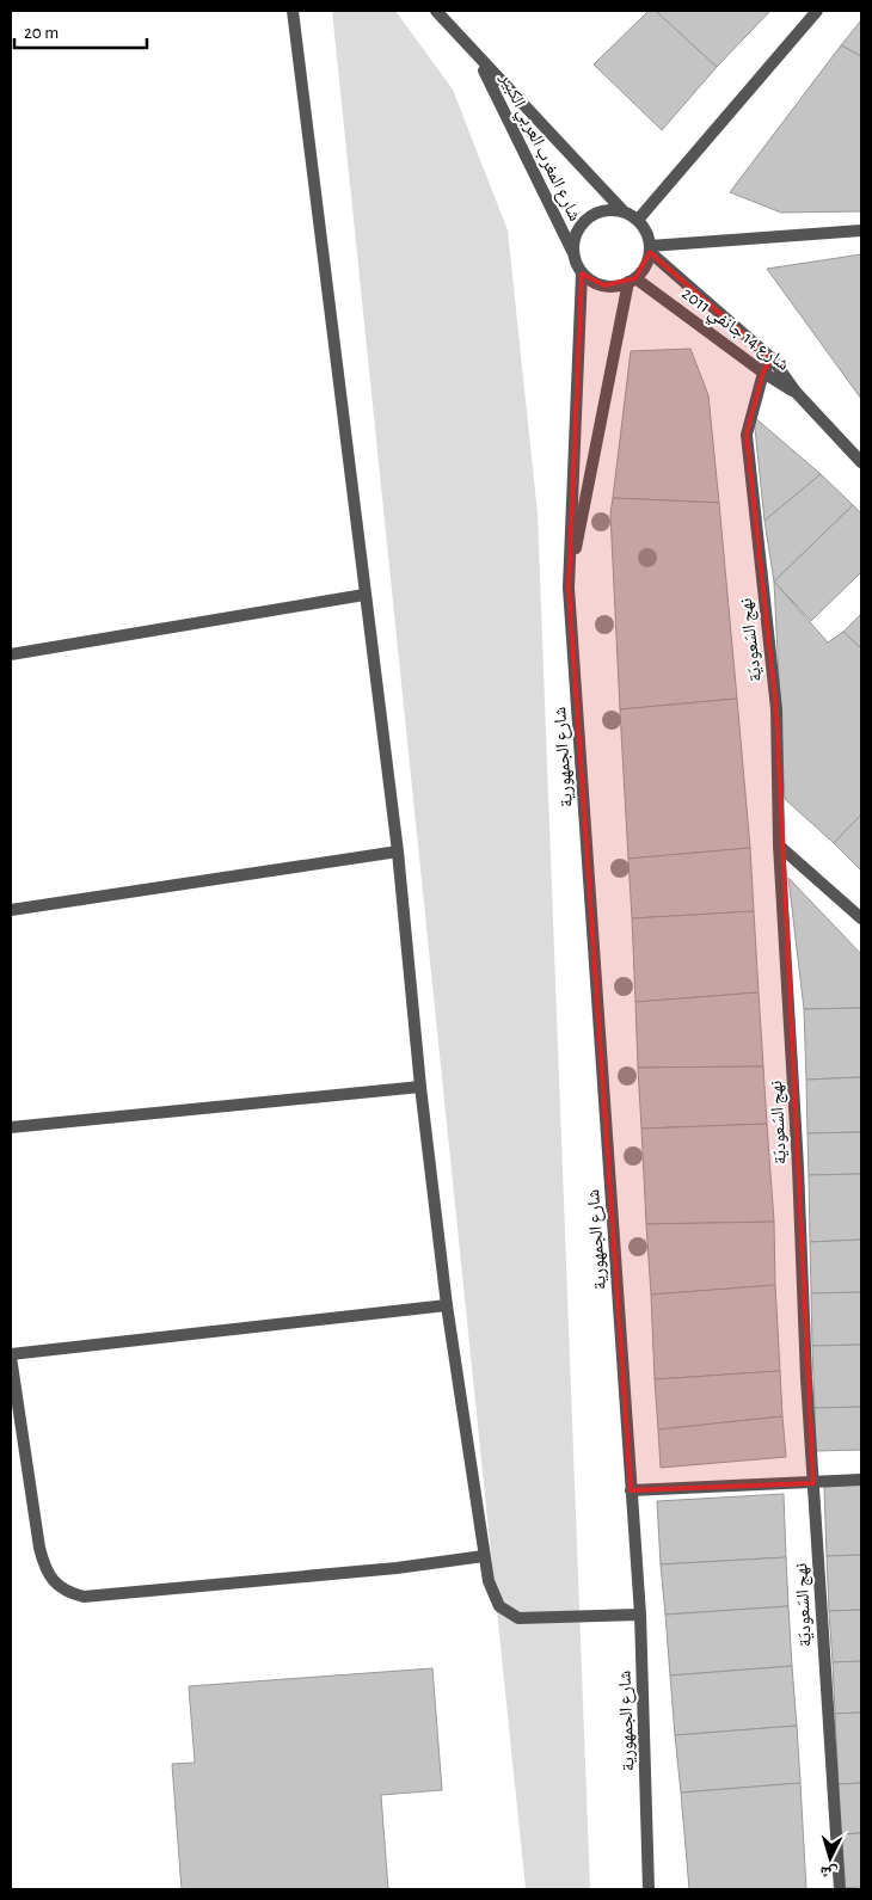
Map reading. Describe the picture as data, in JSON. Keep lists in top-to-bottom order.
{
  "streets": {
    "street": [
      "شارع المغرب العربي الكبير",
      "شارع 14 جانفي 2011",
      "نهج السّعوديّة",
      "شارع الجمهورية"
    ]
  },
  "crossings": [
    ["شارع المغرب العربي الكبير", "شارع 14 جانفي 2011"],
    ["شارع المغرب العربي الكبير", "شارع الجمهورية"],
    ["شارع 14 جانفي 2011", "نهج السّعوديّة"],
    ["شارع 14 جانفي 2011", "شارع الجمهورية"]
  ],
  "scale_bar": "20 m",
  "north": "bottom"
}
